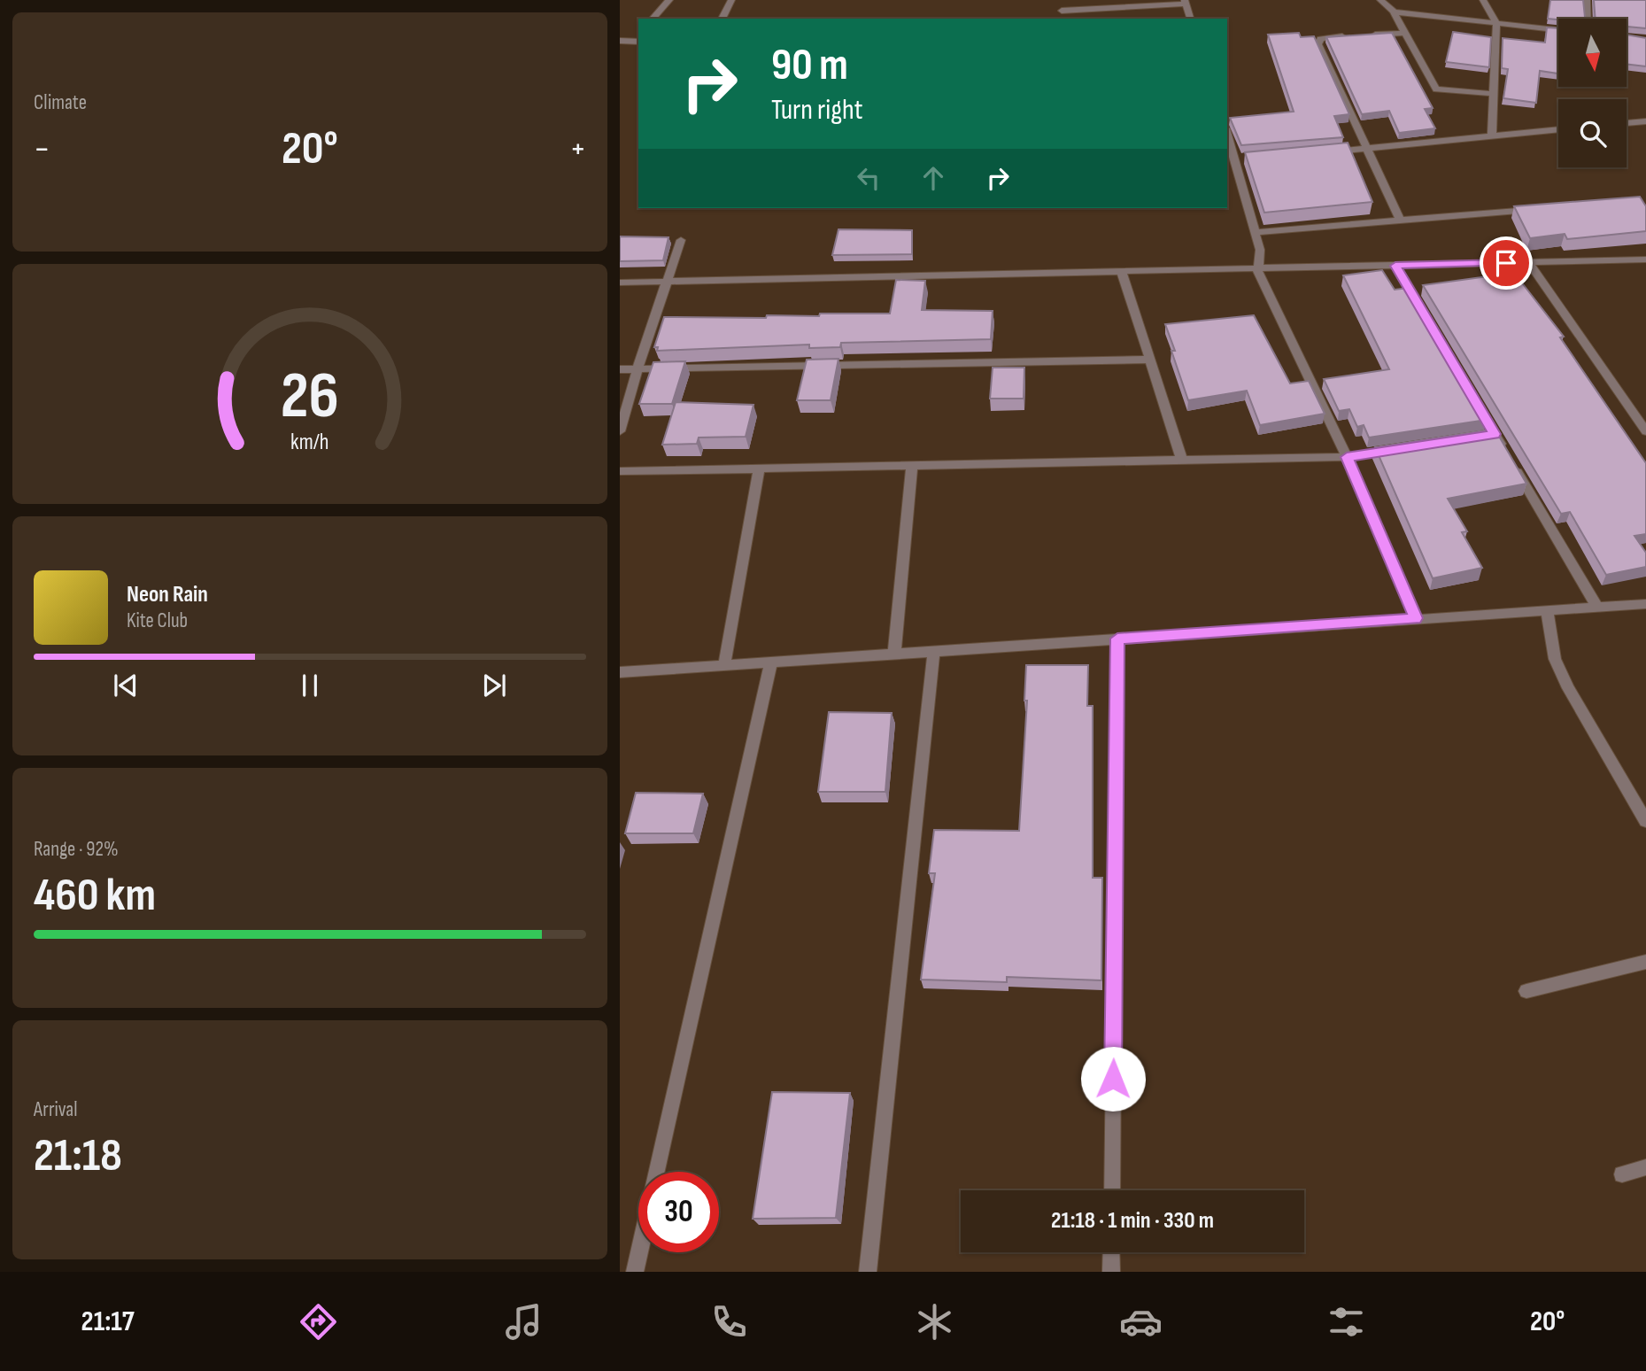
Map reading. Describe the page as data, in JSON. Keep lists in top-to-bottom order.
{
  "north": "bottom",
  "page": {
    "tile": [
      "Climate",
      ["Range · 92%", "460 km"],
      ["Arrival", "21:18"]
    ],
    "turn": ["90 m", "Turn right"],
    "heat": ["−", "20°", "+"],
    "song": ["Neon Rain", "Kite Club"],
    "limit": "30",
    "trip": "21:18 · 1 min · 330 m",
    "tabs": ["21:17", "20°"],
    "gauge": ["26", "km/h"]
  }
}
